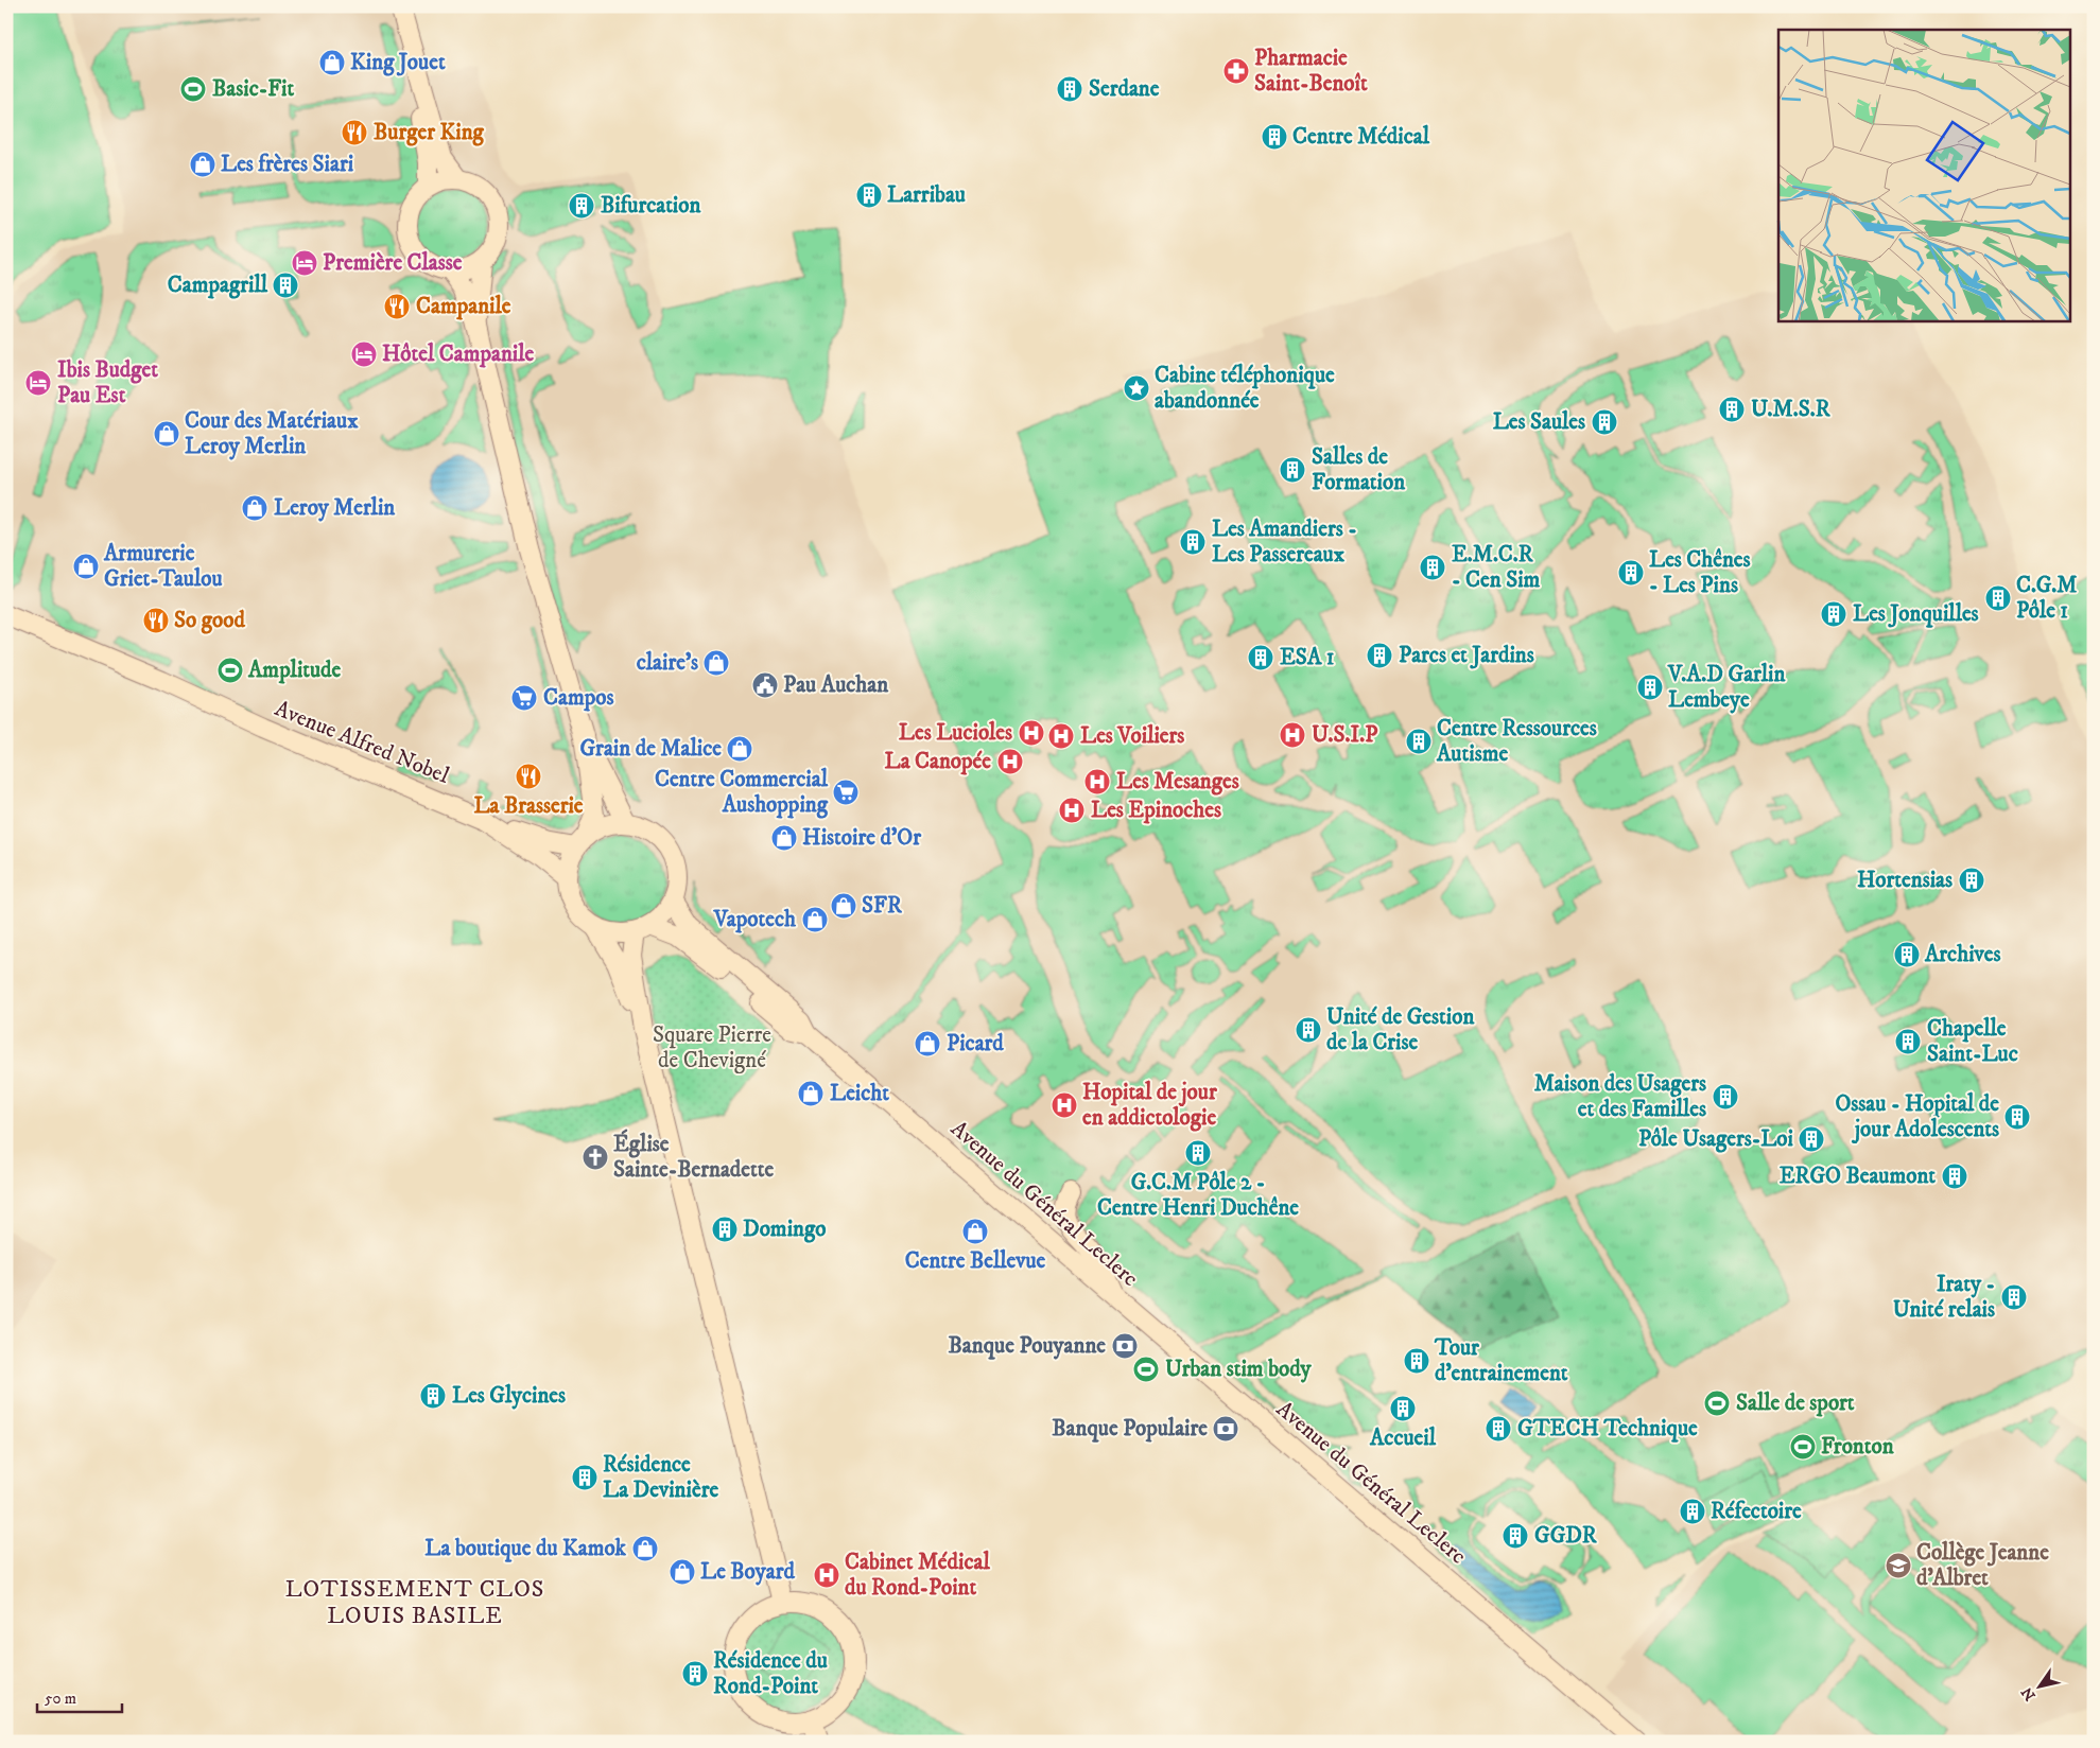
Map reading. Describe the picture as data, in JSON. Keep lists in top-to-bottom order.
{
  "streets": {
    "main road": ["Avenue Alfred Nobel", "Avenue du Général Leclerc"]
  },
  "crossings": [
    ["Avenue Alfred Nobel", "Avenue du Général Leclerc"]
  ],
  "districts": ["LOTISSEMENT CLOS LOUIS BASILE"],
  "parks": ["Square Pierre de Chevigné"],
  "places": {
    "shop": [
      "King Jouet",
      "Les frères Siari",
      "Cour des Matériaux Leroy Merlin",
      "Leroy Merlin",
      "Armurerie Griet-Taulou",
      "claire's",
      "Grain de Malice",
      "Histoire d'Or",
      "SFR",
      "Vapotech",
      "Picard",
      "Leicht",
      "Centre Bellevue",
      "La boutique du Kamok",
      "Le Boyard"
    ],
    "pharmacy": ["Pharmacie Saint-Benoît"],
    "sports": [
      "Basic-Fit",
      "Amplitude",
      "Urban stim body",
      "Salle de sport",
      "Fronton"
    ],
    "building": [
      "Serdane",
      "Centre Médical",
      "Larribau",
      "Bifurcation",
      "Campagrill",
      "U.M.S.R",
      "Les Saules",
      "Salles de Formation",
      "Les Amandiers - Les Passereaux",
      "E.M.C.R - Cen Sim",
      "Les Chênes - Les Pins",
      "C.G.M Pôle 1",
      "Les Jonquilles",
      "Parcs et Jardins",
      "ESA 1",
      "V.A.D Garlin Lembeye",
      "Centre Ressources Autisme",
      "Hortensias",
      "Archives",
      "Unité de Gestion de la Crise",
      "Chapelle Saint-Luc",
      "Maison des Usagers et des Familles",
      "Ossau - Hopital de jour Adolescents",
      "Pôle Usagers-Loi",
      "G.C.M Pôle 2 - Centre Henri Duchêne",
      "ERGO Beaumont",
      "Domingo",
      "Iraty - Unité relais",
      "Tour d'entrainement",
      "Les Glycines",
      "Accueil",
      "GTECH Technique",
      "Résidence La Devinière",
      "Réfectoire",
      "GGDR",
      "Résidence du Rond-Point"
    ],
    "restaurant": [
      "Burger King",
      "Campanile",
      "So good",
      "La Brasserie"
    ],
    "hotel": ["Première Classe", "Hôtel Campanile", "Ibis Budget Pau Est"],
    "place": ["Cabine téléphonique abandonnée"],
    "public building": ["Pau Auchan"],
    "supermarket": ["Campos", "Centre Commercial Aushopping"],
    "hospital": [
      "Les Lucioles",
      "U.S.I.P",
      "Les Voiliers",
      "La Canopée",
      "Les Mesanges",
      "Les Epinoches",
      "Hopital de jour en addictologie",
      "Cabinet Médical du Rond-Point"
    ],
    "church": ["Église Sainte-Bernadette"],
    "bank": ["Banque Pouyanne", "Banque Populaire"],
    "school or university": ["Collège Jeanne d'Albret"]
  },
  "scale_bar": "50 m",
  "north": "bottom left"
}
